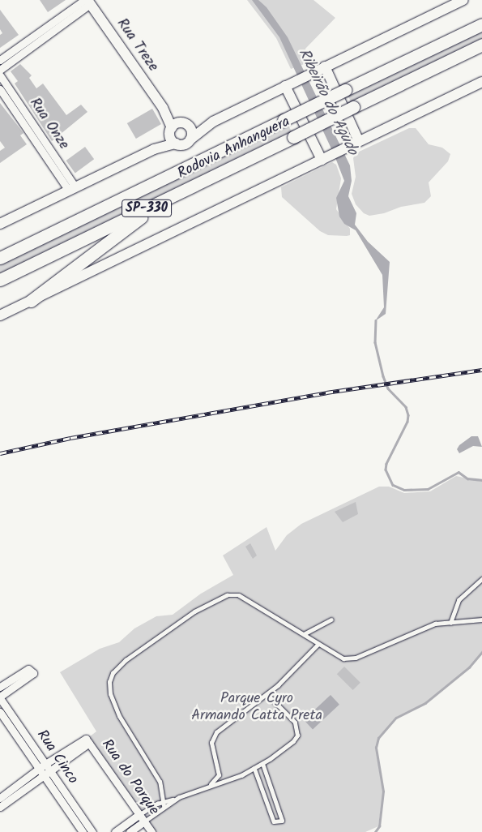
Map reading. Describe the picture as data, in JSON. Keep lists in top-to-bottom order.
{
  "streets": {
    "highway": ["Rodovia Anhanguera", "SP-330"],
    "main road": ["Rua Treze"],
    "street": ["Rua Onze", "Rua Cinco", "Rua do Parque"]
  },
  "crossings": [
    ["Rua Cinco", "Rua do Parque"]
  ],
  "water": ["Ribeirão do Agudo"],
  "parks": ["Parque Cyro Armando Catta Preta"]
}
